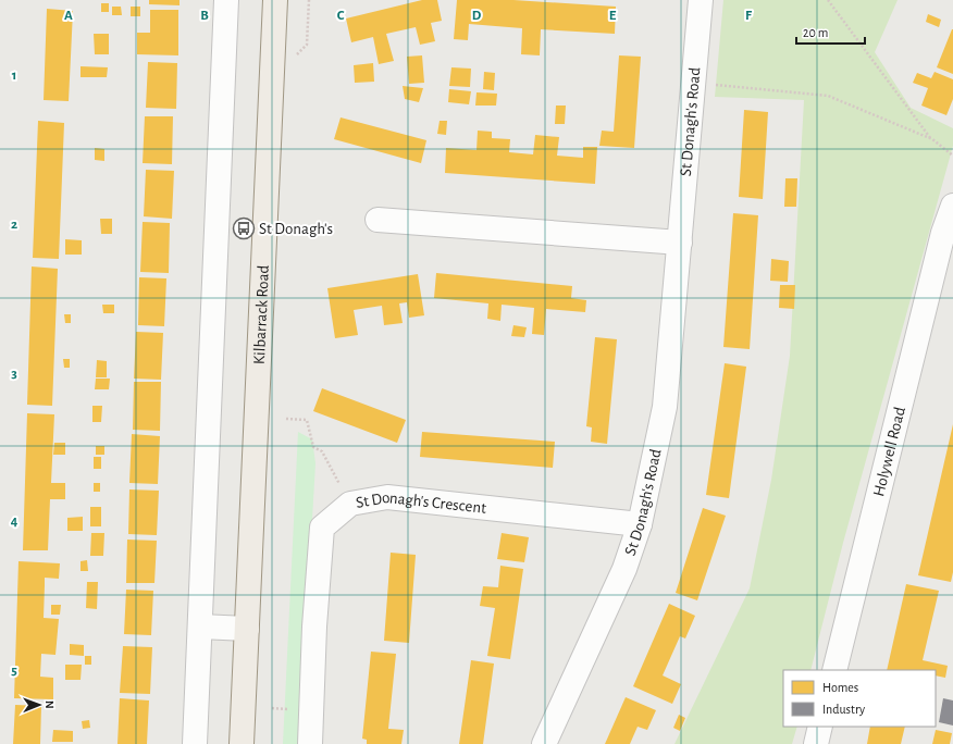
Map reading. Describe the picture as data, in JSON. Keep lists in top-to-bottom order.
{
  "streets": {
    "main road": ["Kilbarrack Road"],
    "street": ["St Donagh's Road", "Holywell Road", "St Donagh's Crescent"]
  },
  "crossings": [
    ["St Donagh's Road", "St Donagh's Crescent"]
  ],
  "places": {
    "bus stop": ["St Donagh's"]
  },
  "legend": ["Homes", "Industry"],
  "scale_bar": "20 m",
  "north": "right",
  "grid": {
    "columns": [
      "A",
      "B",
      "C",
      "D",
      "E",
      "F"
    ],
    "rows": [
      "1",
      "2",
      "3",
      "4",
      "5"
    ]
  }
}
